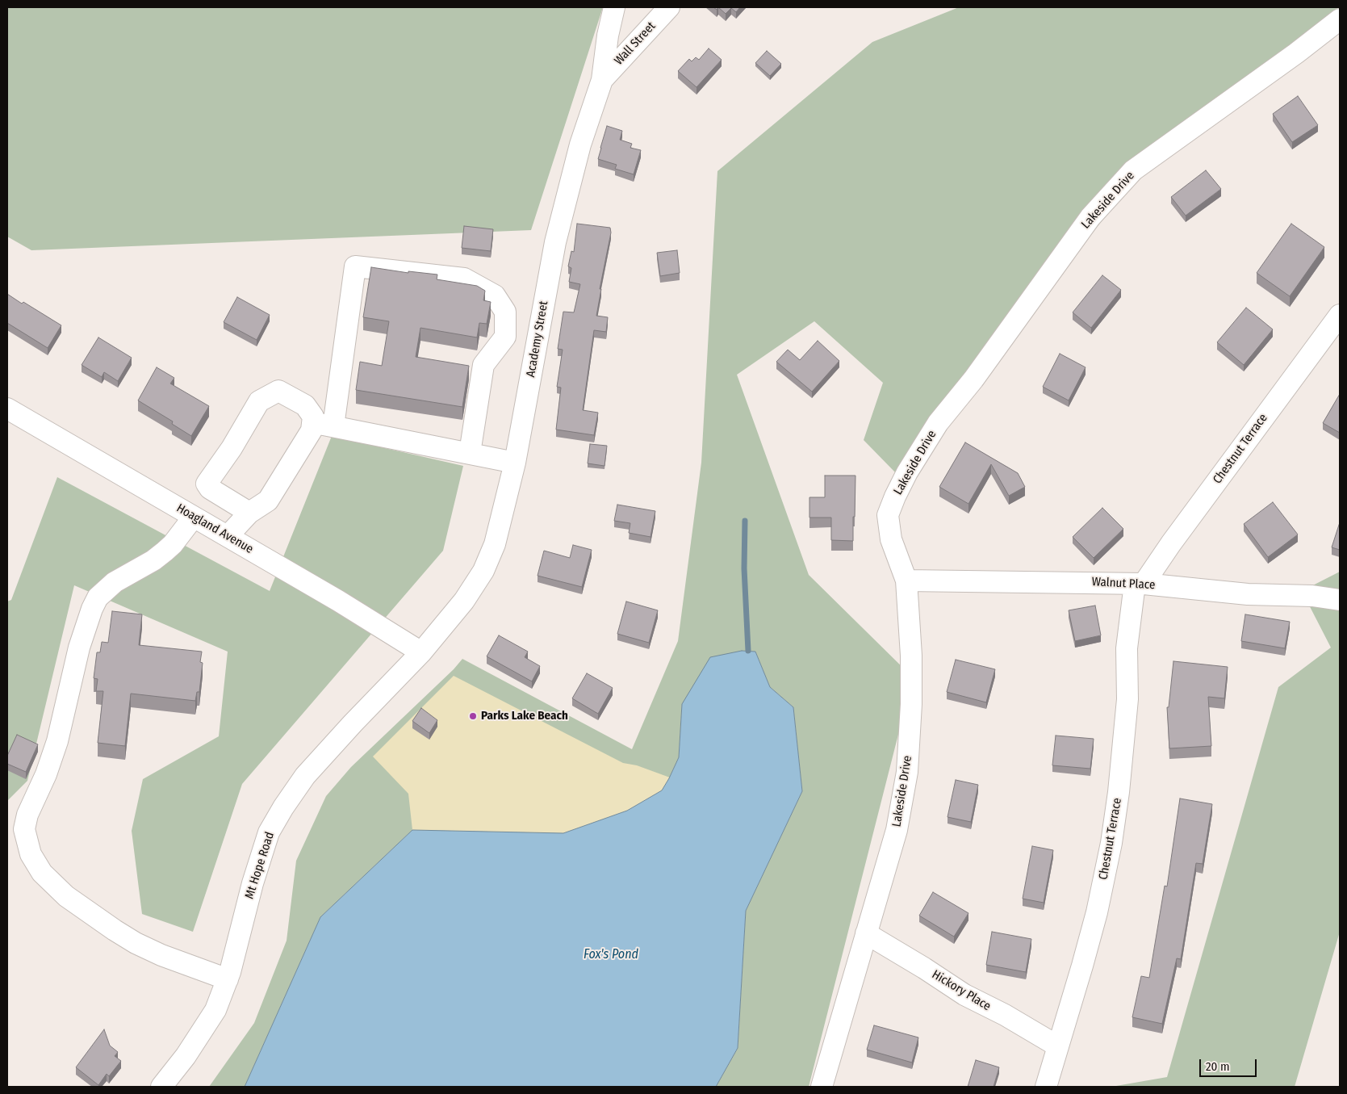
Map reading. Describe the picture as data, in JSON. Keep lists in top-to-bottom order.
{
  "streets": {
    "street": [
      "Wall Street",
      "Lakeside Drive",
      "Academy Street",
      "Chestnut Terrace",
      "Hoagland Avenue",
      "Walnut Place",
      "Mt Hope Road",
      "Hickory Place"
    ]
  },
  "crossings": [
    ["Wall Street", "Academy Street"],
    ["Lakeside Drive", "Walnut Place"],
    ["Lakeside Drive", "Hickory Place"],
    ["Academy Street", "Hoagland Avenue"],
    ["Academy Street", "Mt Hope Road"],
    ["Chestnut Terrace", "Walnut Place"],
    ["Chestnut Terrace", "Hickory Place"],
    ["Hoagland Avenue", "Mt Hope Road"]
  ],
  "water": ["Fox's Pond"],
  "places": ["Parks Lake Beach"],
  "scale_bar": "20 m"
}
